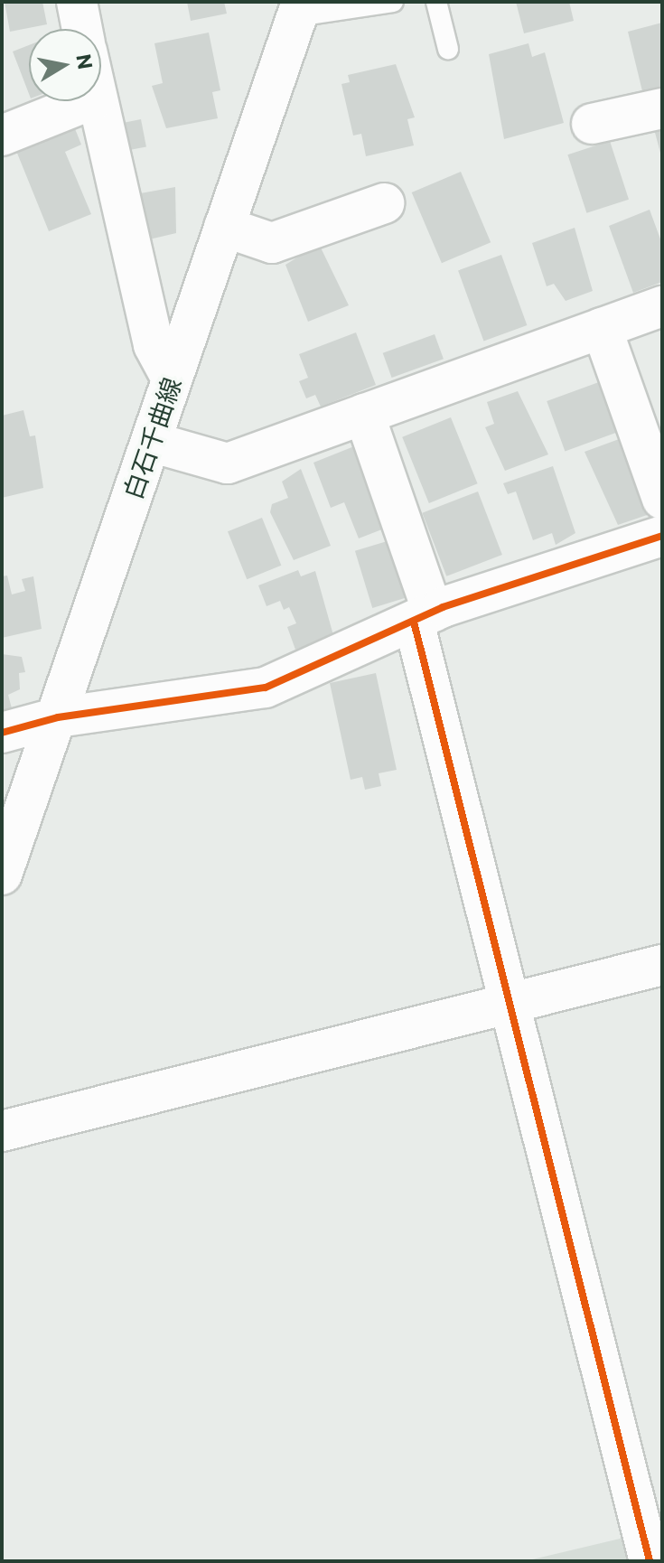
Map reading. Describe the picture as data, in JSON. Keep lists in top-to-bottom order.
{
  "streets": {
    "street": ["白石千曲線"]
  },
  "north": "right"
}
